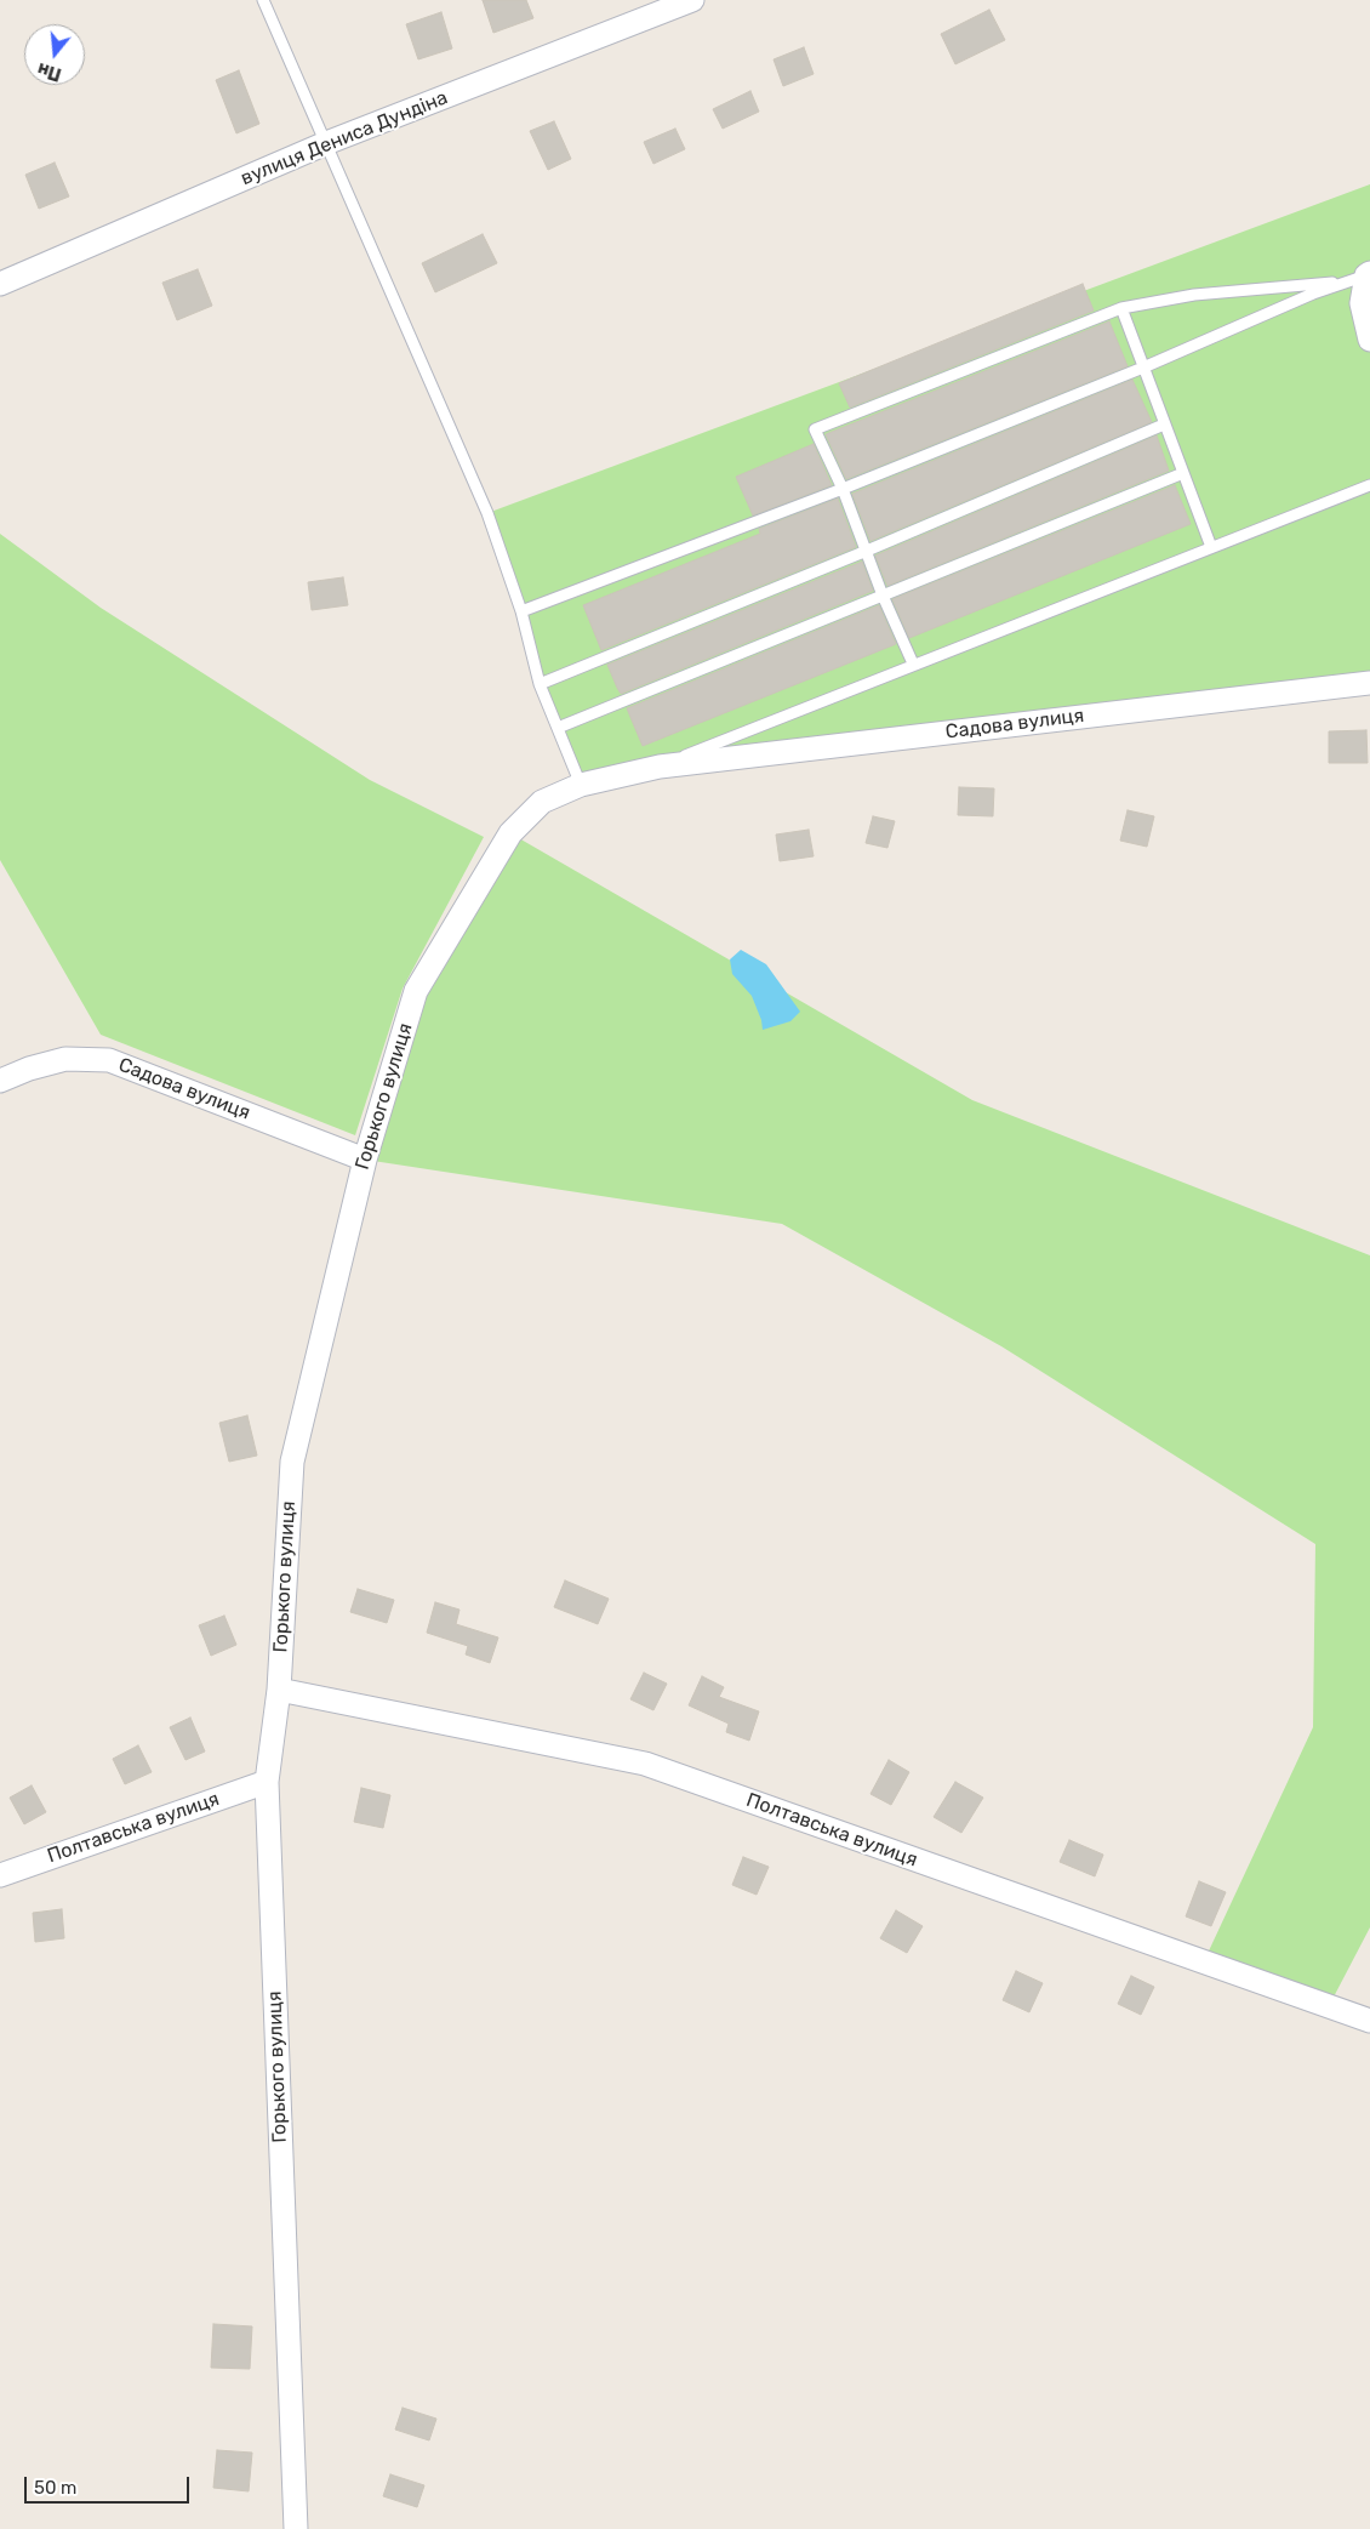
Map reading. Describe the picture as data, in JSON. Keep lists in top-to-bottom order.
{
  "streets": {
    "street": [
      "вулиця Дениса Дундіна",
      "Садова вулиця",
      "Горького вулиця",
      "Полтавська вулиця"
    ]
  },
  "crossings": [
    ["Садова вулиця", "Горького вулиця"],
    ["Горького вулиця", "Полтавська вулиця"]
  ],
  "scale_bar": "50 m",
  "north": "bottom"
}
